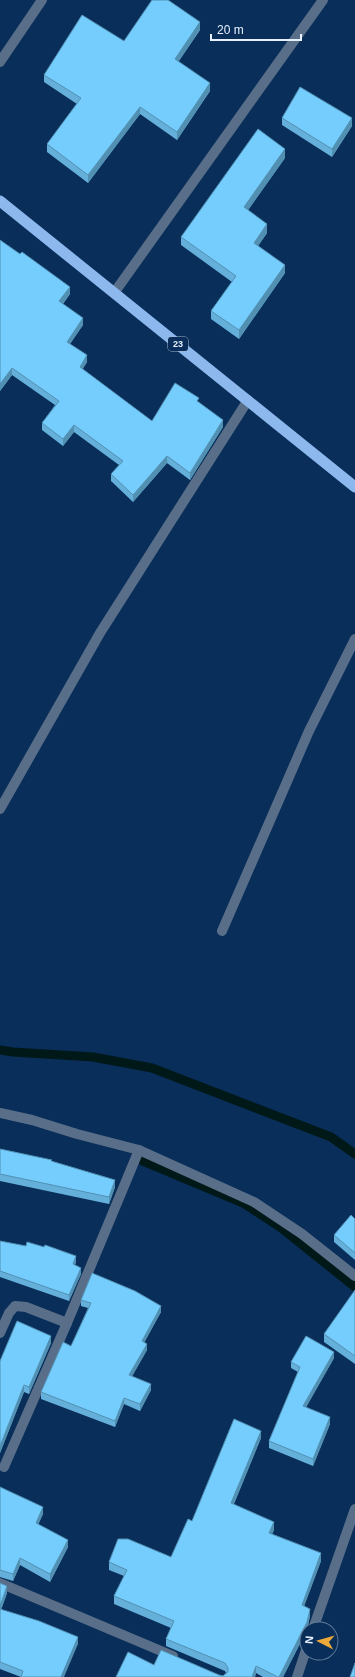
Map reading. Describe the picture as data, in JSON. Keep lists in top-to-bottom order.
{
  "streets": {
    "highway": ["23"]
  },
  "scale_bar": "20 m",
  "north": "left"
}
